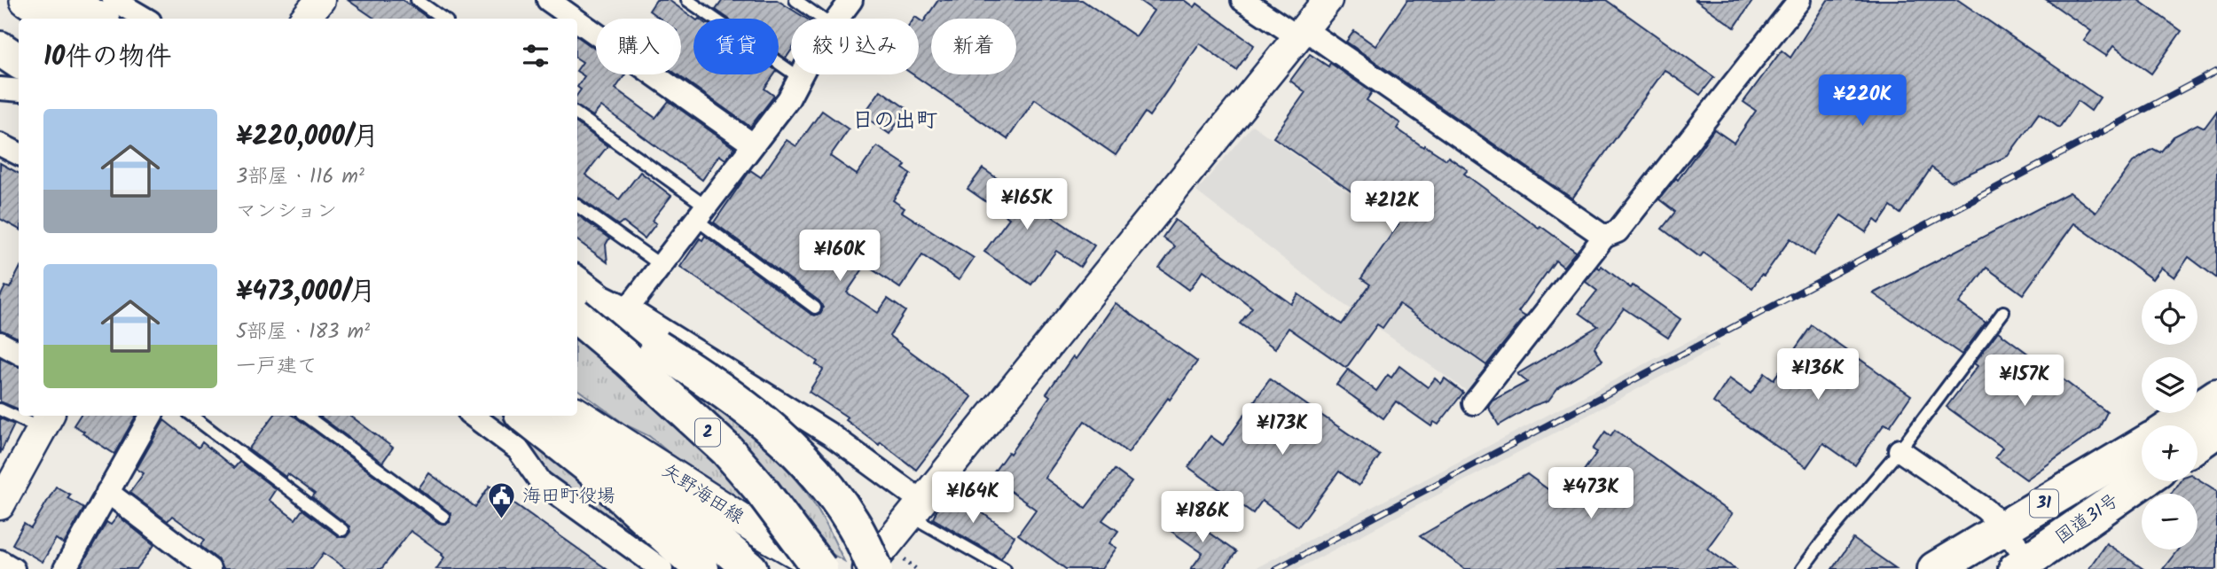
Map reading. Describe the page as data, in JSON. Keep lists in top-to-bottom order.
{
  "streets": {
    "highway": ["2", "31", "国道31号"],
    "main road": ["矢野海田線"]
  },
  "districts": ["日の出町"],
  "places": {
    "public building": ["海田町役場"]
  },
  "page": {
    "chip": [
      "購入",
      "賃貸",
      "絞り込み",
      "新着"
    ],
    "heading": "10件の物件",
    "price": [
      "¥220K",
      "¥165K",
      "¥212K",
      "¥160K",
      "¥136K",
      "¥157K",
      "¥173K",
      "¥473K",
      "¥164K",
      "¥186K"
    ],
    "list": [
      {
        "name": "¥220,000/月",
        "note": "3部屋 · 116 m² · マンション"
      },
      {
        "name": "¥473,000/月",
        "note": "5部屋 · 183 m² · 一戸建て"
      }
    ],
    "map_buttons": ["+", "−"]
  }
}
